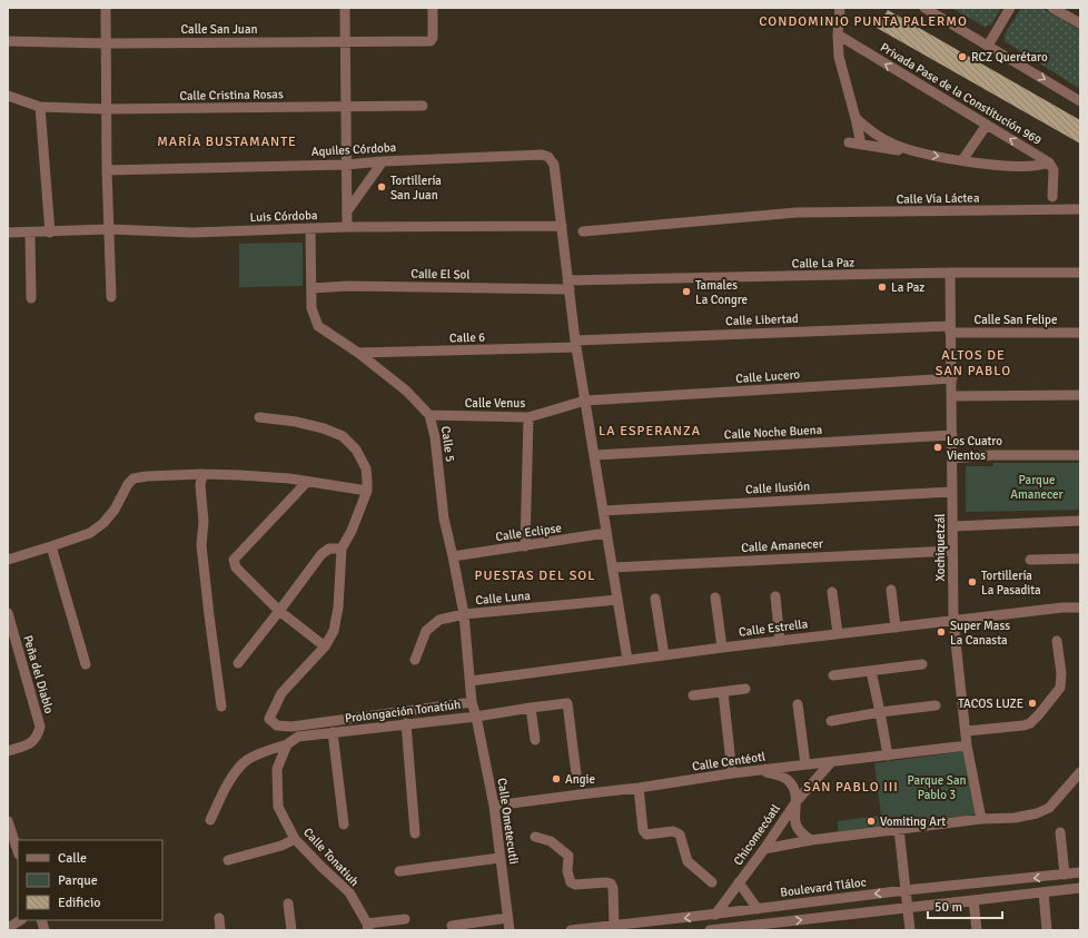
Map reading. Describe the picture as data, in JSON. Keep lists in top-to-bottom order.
{
  "streets": {
    "street": [
      "Calle San Juan",
      "Privada Pase de la Constitución 969",
      "Calle Cristina Rosas",
      "Aquiles Córdoba",
      "Calle Vía Láctea",
      "Luis Córdoba",
      "Calle La Paz",
      "Calle El Sol",
      "Calle Libertad",
      "Calle San Felipe",
      "Calle 6",
      "Calle Lucero",
      "Calle Venus",
      "Calle Noche Buena",
      "Calle 5",
      "Calle Ilusión",
      "Calle Eclipse",
      "Calle Amanecer",
      "Xochiquetzál",
      "Calle Luna",
      "Calle Estrella",
      "Peña del Diablo",
      "Prolongación Tonatíuh",
      "Calle Centéotl",
      "Calle Ometecutli",
      "Chicomecóatl",
      "Calle Tonatiuh",
      "Boulevard Tláloc"
    ]
  },
  "crossings": [
    ["Aquiles Córdoba", "Luis Córdoba"],
    ["Luis Córdoba", "Calle 5"],
    ["Calle La Paz", "Calle El Sol"],
    ["Calle La Paz", "Xochiquetzál"],
    ["Calle El Sol", "Calle 5"],
    ["Calle Libertad", "Calle San Felipe"],
    ["Calle Libertad", "Calle 6"],
    ["Calle Libertad", "Xochiquetzál"],
    ["Calle San Felipe", "Xochiquetzál"],
    ["Calle 6", "Calle 5"],
    ["Calle Lucero", "Calle Venus"],
    ["Calle Lucero", "Xochiquetzál"],
    ["Calle Venus", "Calle 5"],
    ["Calle Noche Buena", "Xochiquetzál"],
    ["Calle 5", "Calle Eclipse"],
    ["Calle 5", "Calle Luna"],
    ["Calle 5", "Calle Estrella"],
    ["Calle 5", "Prolongación Tonatíuh"],
    ["Calle 5", "Calle Ometecutli"],
    ["Calle Ilusión", "Xochiquetzál"],
    ["Calle Amanecer", "Xochiquetzál"],
    ["Xochiquetzál", "Calle Estrella"],
    ["Xochiquetzál", "Calle Centéotl"],
    ["Prolongación Tonatíuh", "Calle Ometecutli"],
    ["Calle Centéotl", "Calle Ometecutli"],
    ["Calle Centéotl", "Chicomecóatl"],
    ["Chicomecóatl", "Boulevard Tláloc"]
  ],
  "districts": [
    "CONDOMINIO PUNTA PALERMO",
    "MARÍA BUSTAMANTE",
    "ALTOS DE SAN PABLO",
    "LA ESPERANZA",
    "PUESTAS DEL SOL",
    "SAN PABLO III"
  ],
  "parks": ["Parque Amanecer", "Parque San Pablo 3"],
  "places": [
    "RCZ Querétaro",
    "Tortillería San Juan",
    "La Paz",
    "Tamales La Congre",
    "Los Cuatro Vientos",
    "Tortillería La Pasadita",
    "Super Mass La Canasta",
    "TACOS LUZE",
    "Angie",
    "Vomiting Art"
  ],
  "legend": ["Calle", "Parque", "Edificio"],
  "scale_bar": "50 m"
}
